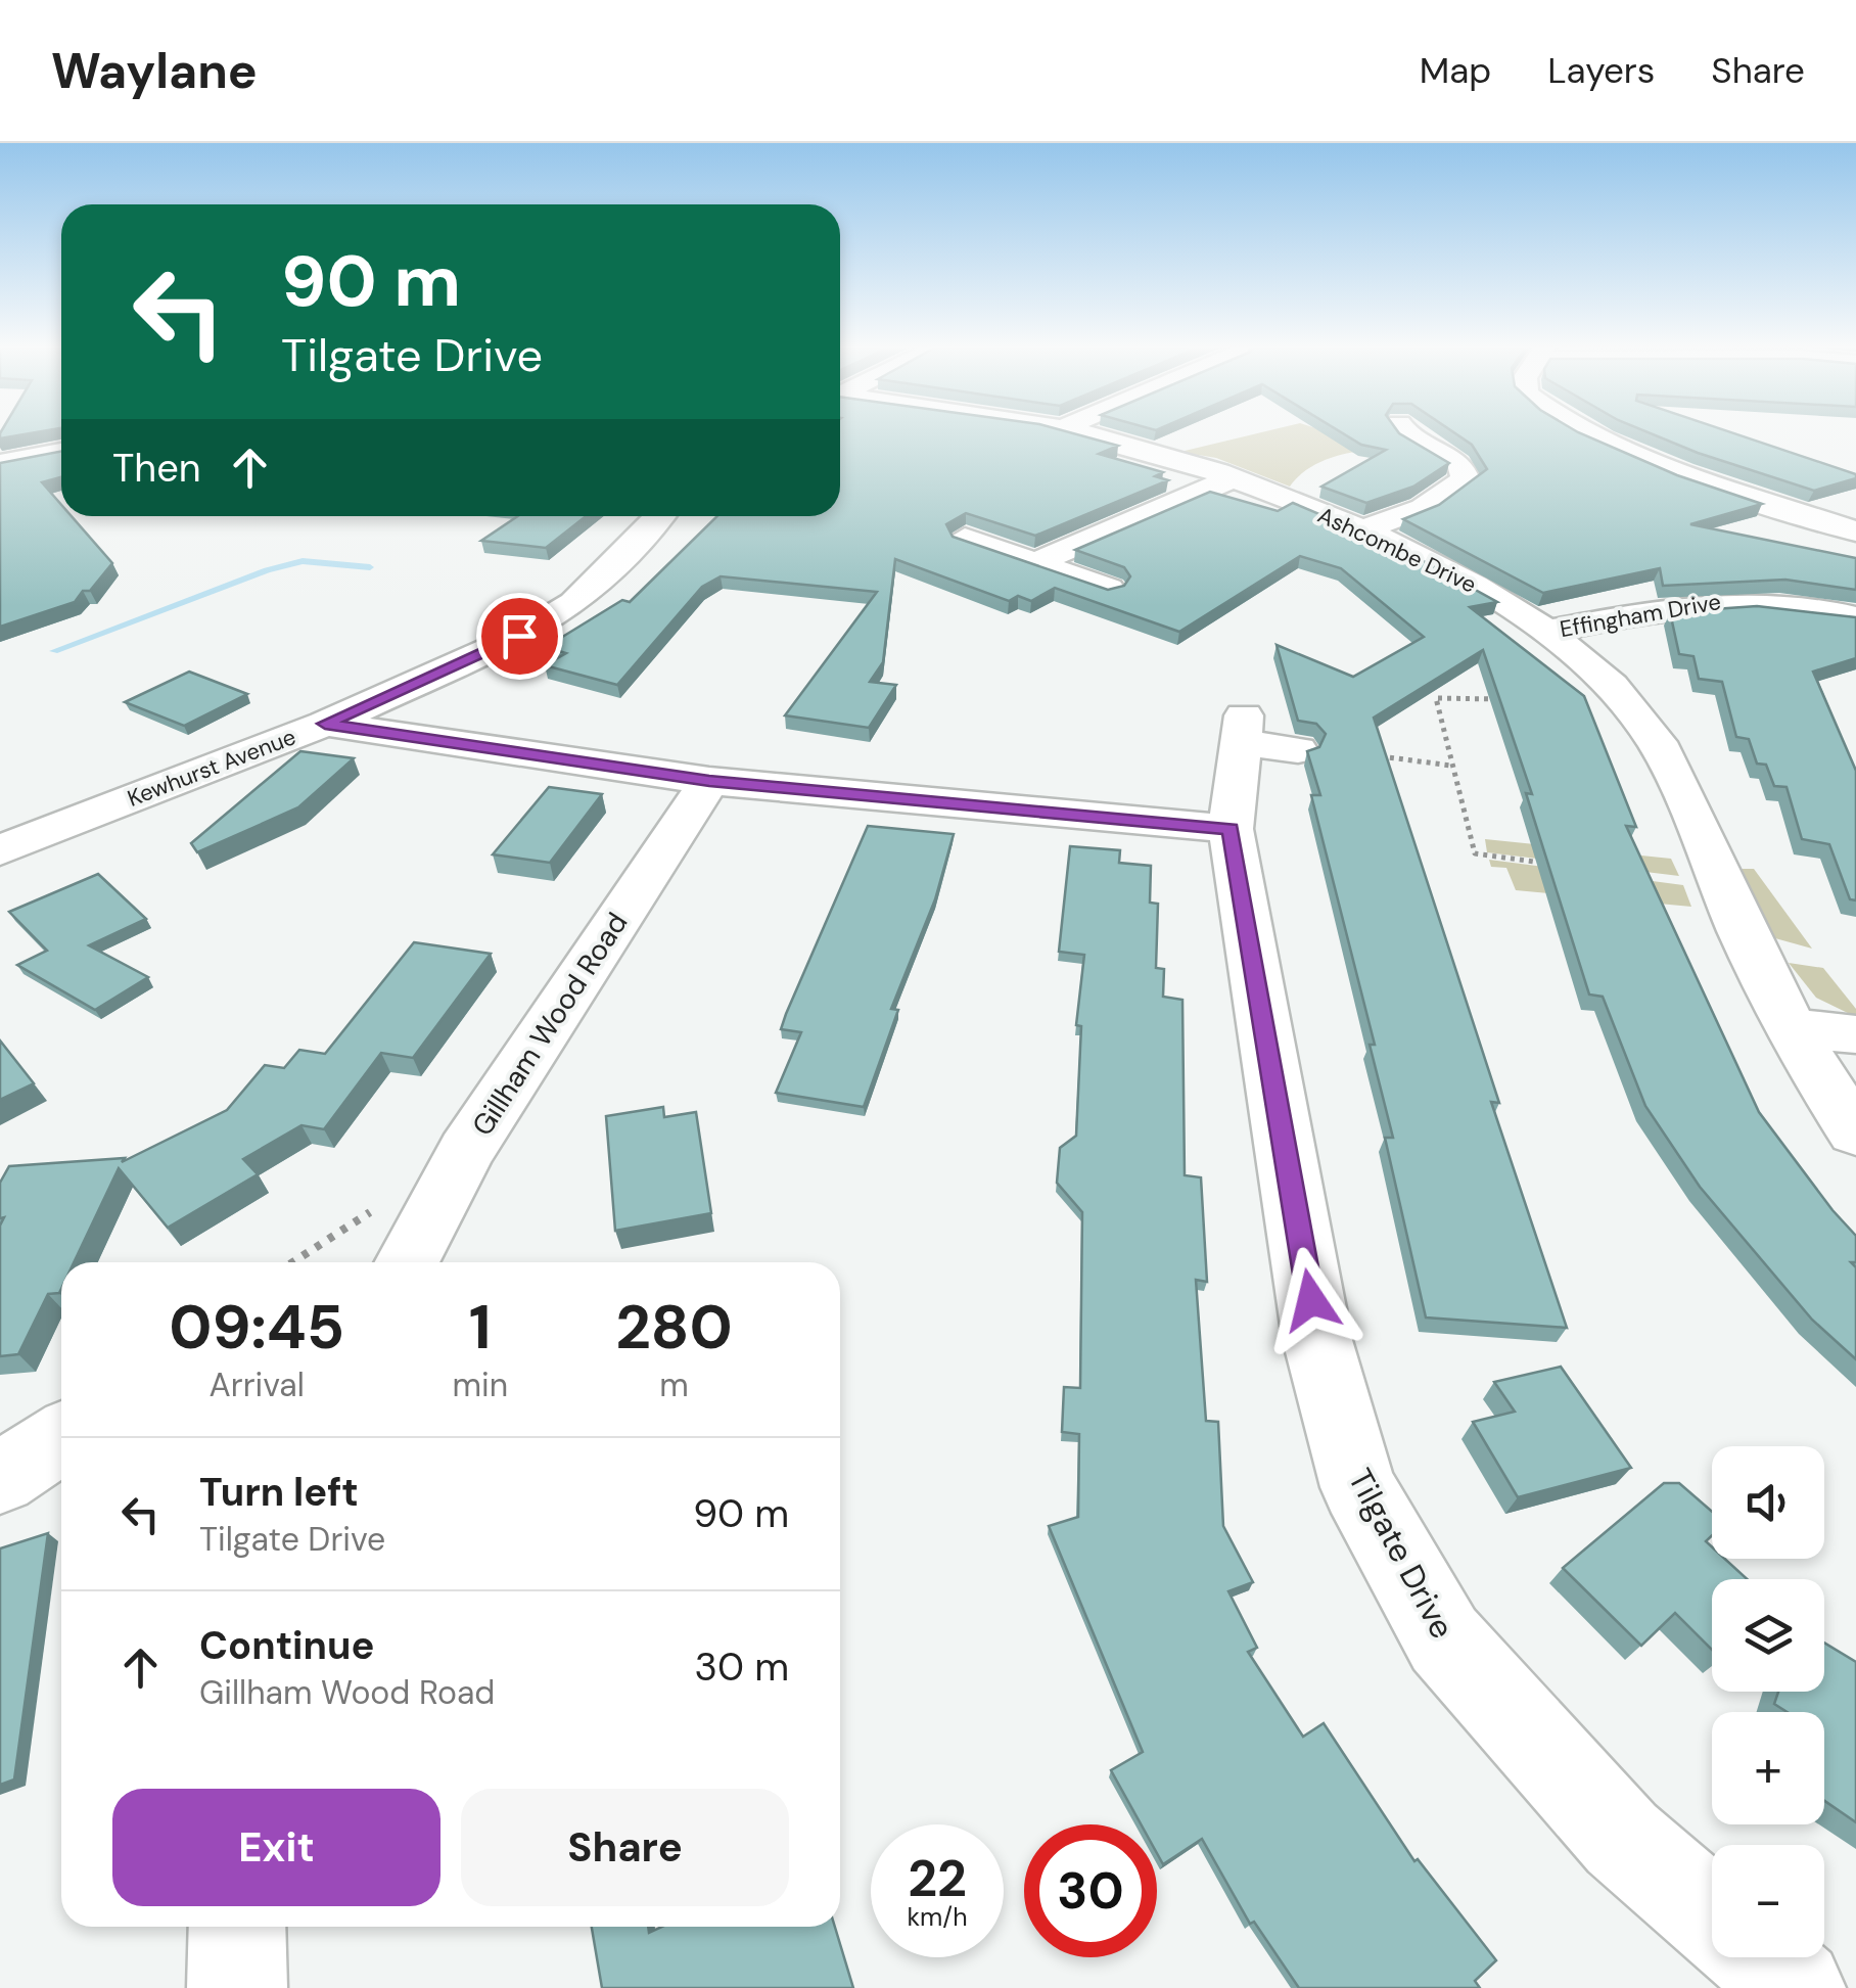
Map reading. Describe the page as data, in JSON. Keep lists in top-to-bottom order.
{
  "streets": {
    "street": [
      "Ashcombe Drive",
      "Effingham Drive",
      "Kewhurst Avenue",
      "Gillham Wood Road",
      "Tilgate Drive"
    ]
  },
  "crossings": [
    ["Ashcombe Drive", "Effingham Drive"]
  ],
  "page": {
    "header": "Waylane",
    "nav": ["Map", "Layers", "Share"],
    "turn": ["90 m", "Tilgate Drive"],
    "then": "Then",
    "eta": [
      "09:45",
      "Arrival",
      "1",
      "min",
      "280",
      "m"
    ],
    "list": [
      {
        "name": "Turn left",
        "note": "Tilgate Drive",
        "value": "90 m"
      },
      {
        "name": "Continue",
        "note": "Gillham Wood Road",
        "value": "30 m"
      }
    ],
    "map_buttons": ["+", "−"],
    "buttons": ["Exit", "Share"],
    "speed": "22 km/h",
    "limit": "30"
  }
}
